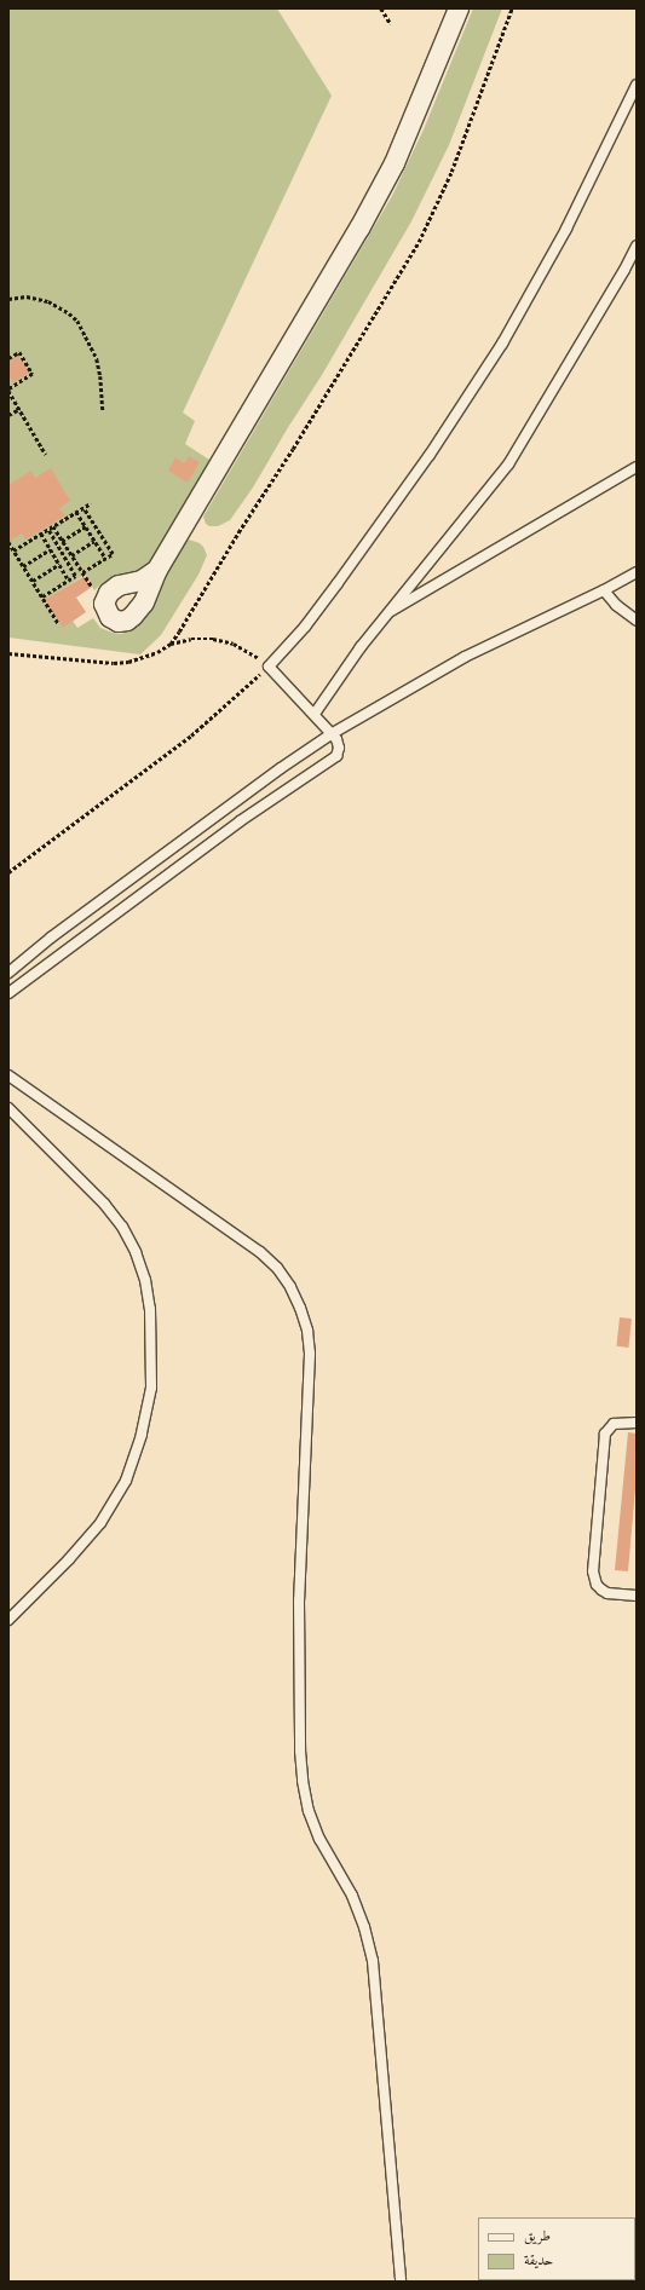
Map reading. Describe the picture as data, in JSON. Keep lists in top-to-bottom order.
{
  "legend": ["طريق", "حديقة"]
}
